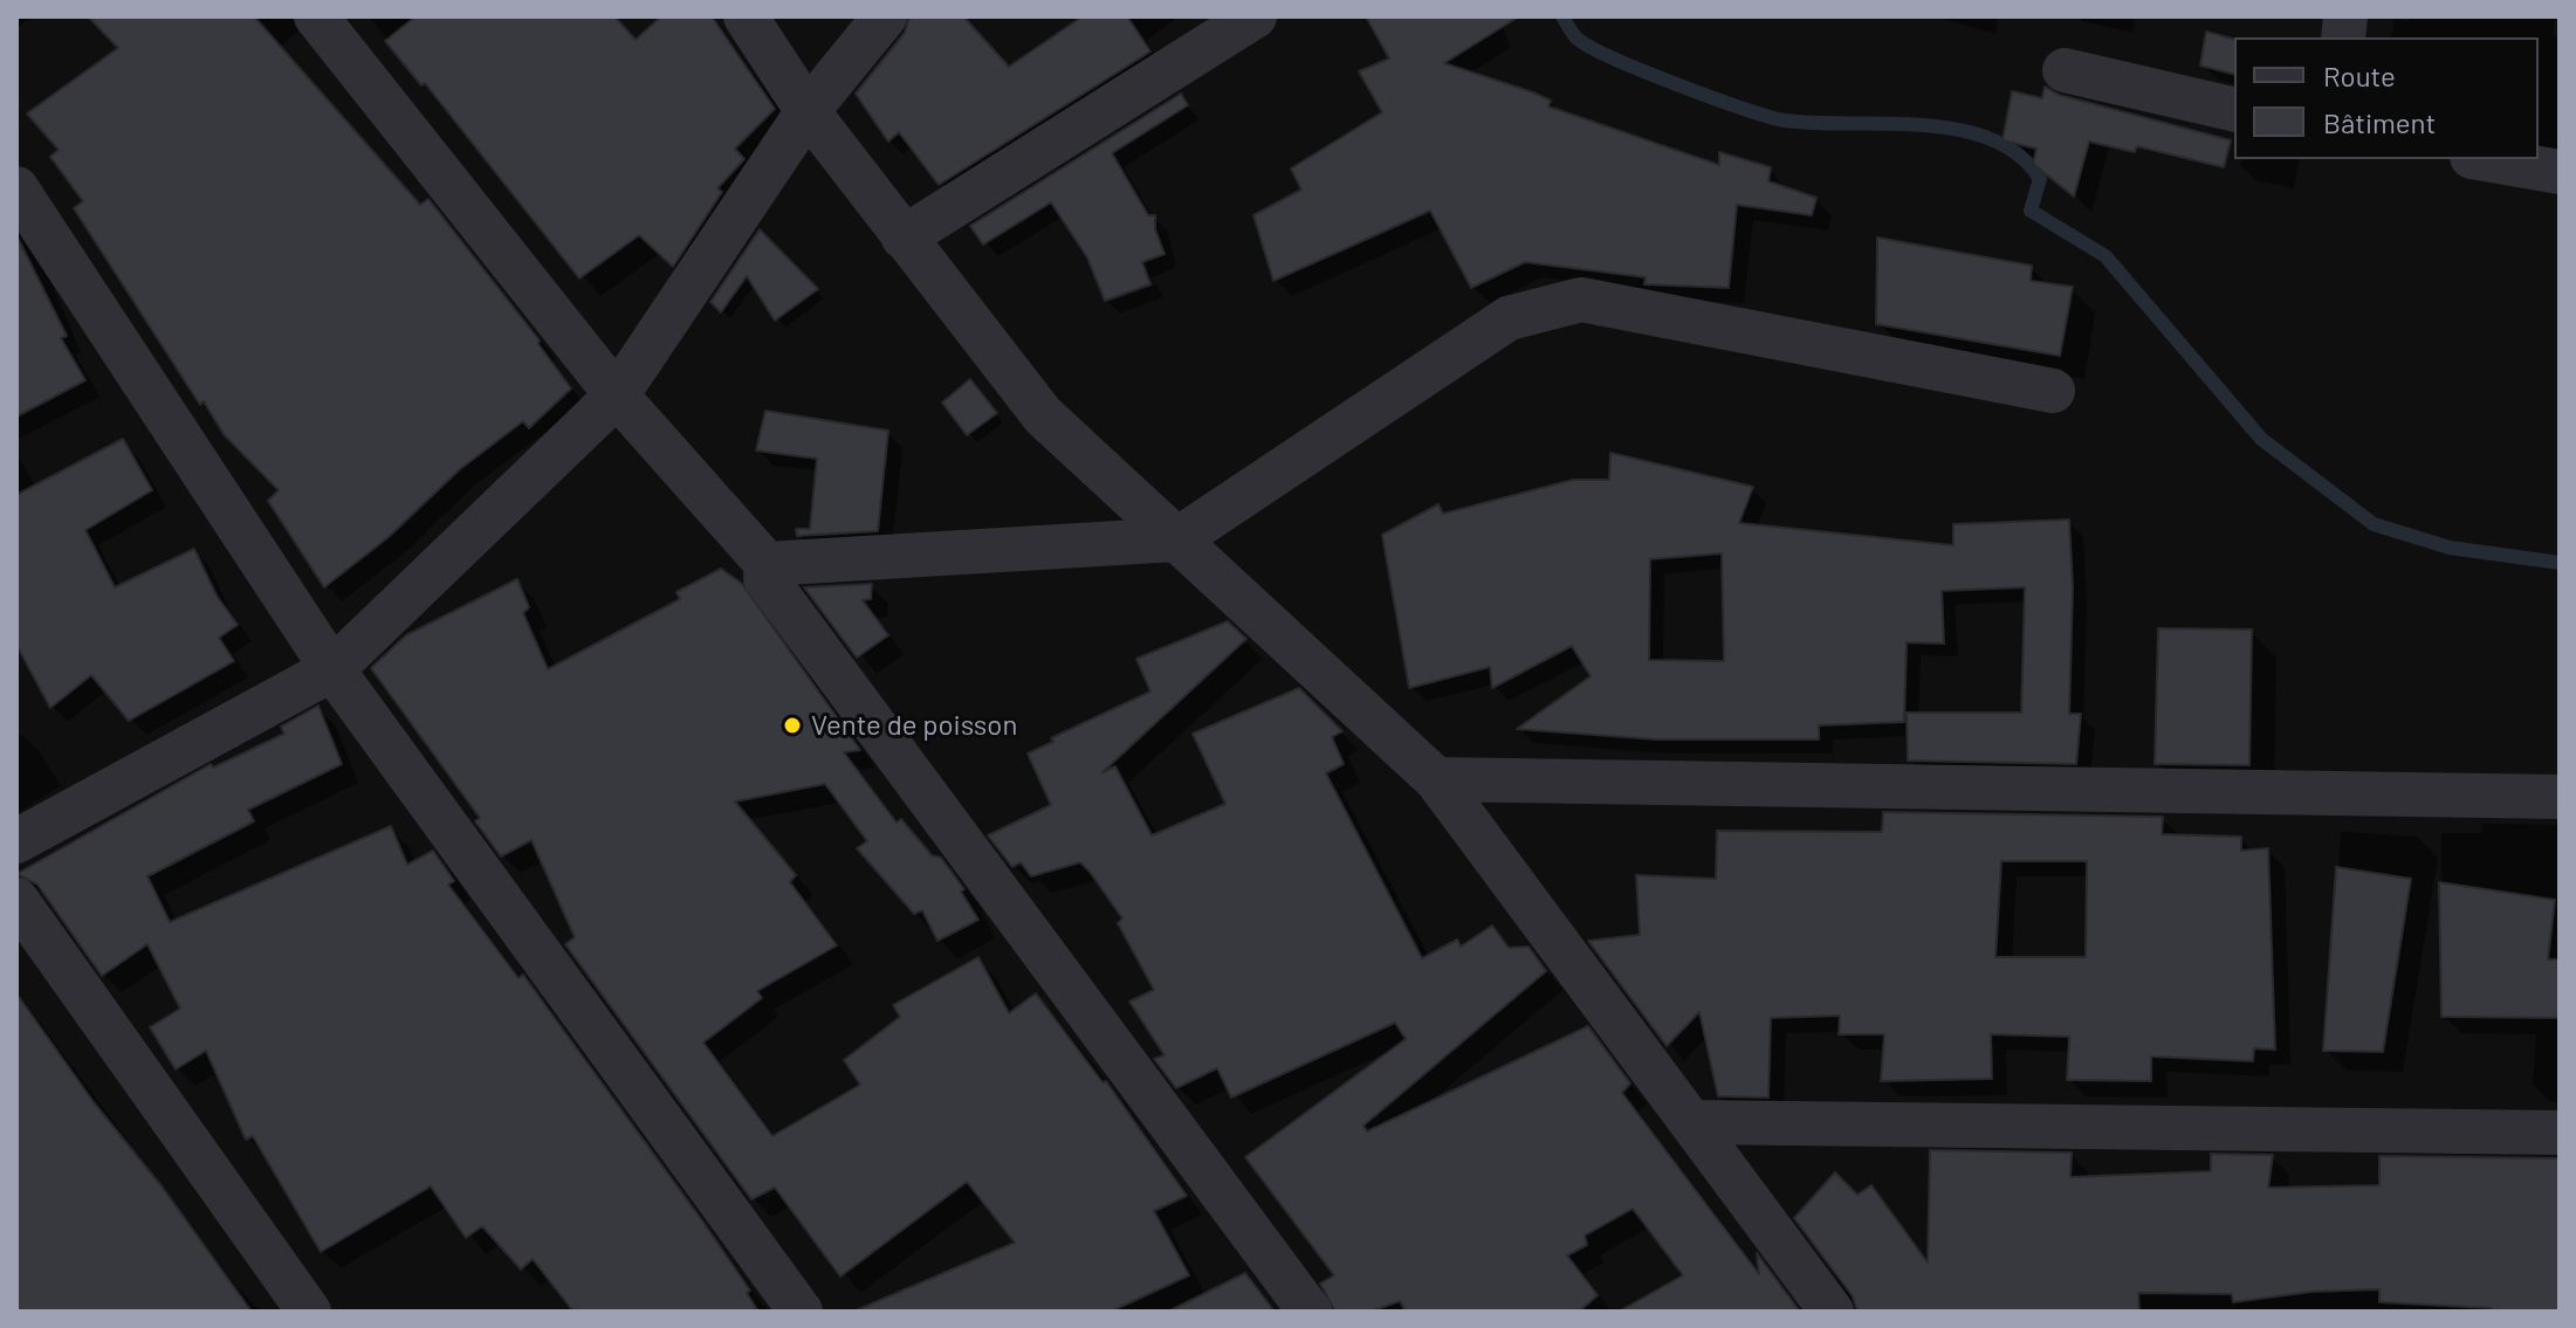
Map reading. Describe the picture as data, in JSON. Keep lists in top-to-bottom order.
{
  "places": ["Vente de poisson"],
  "legend": ["Route", "Bâtiment"]
}
